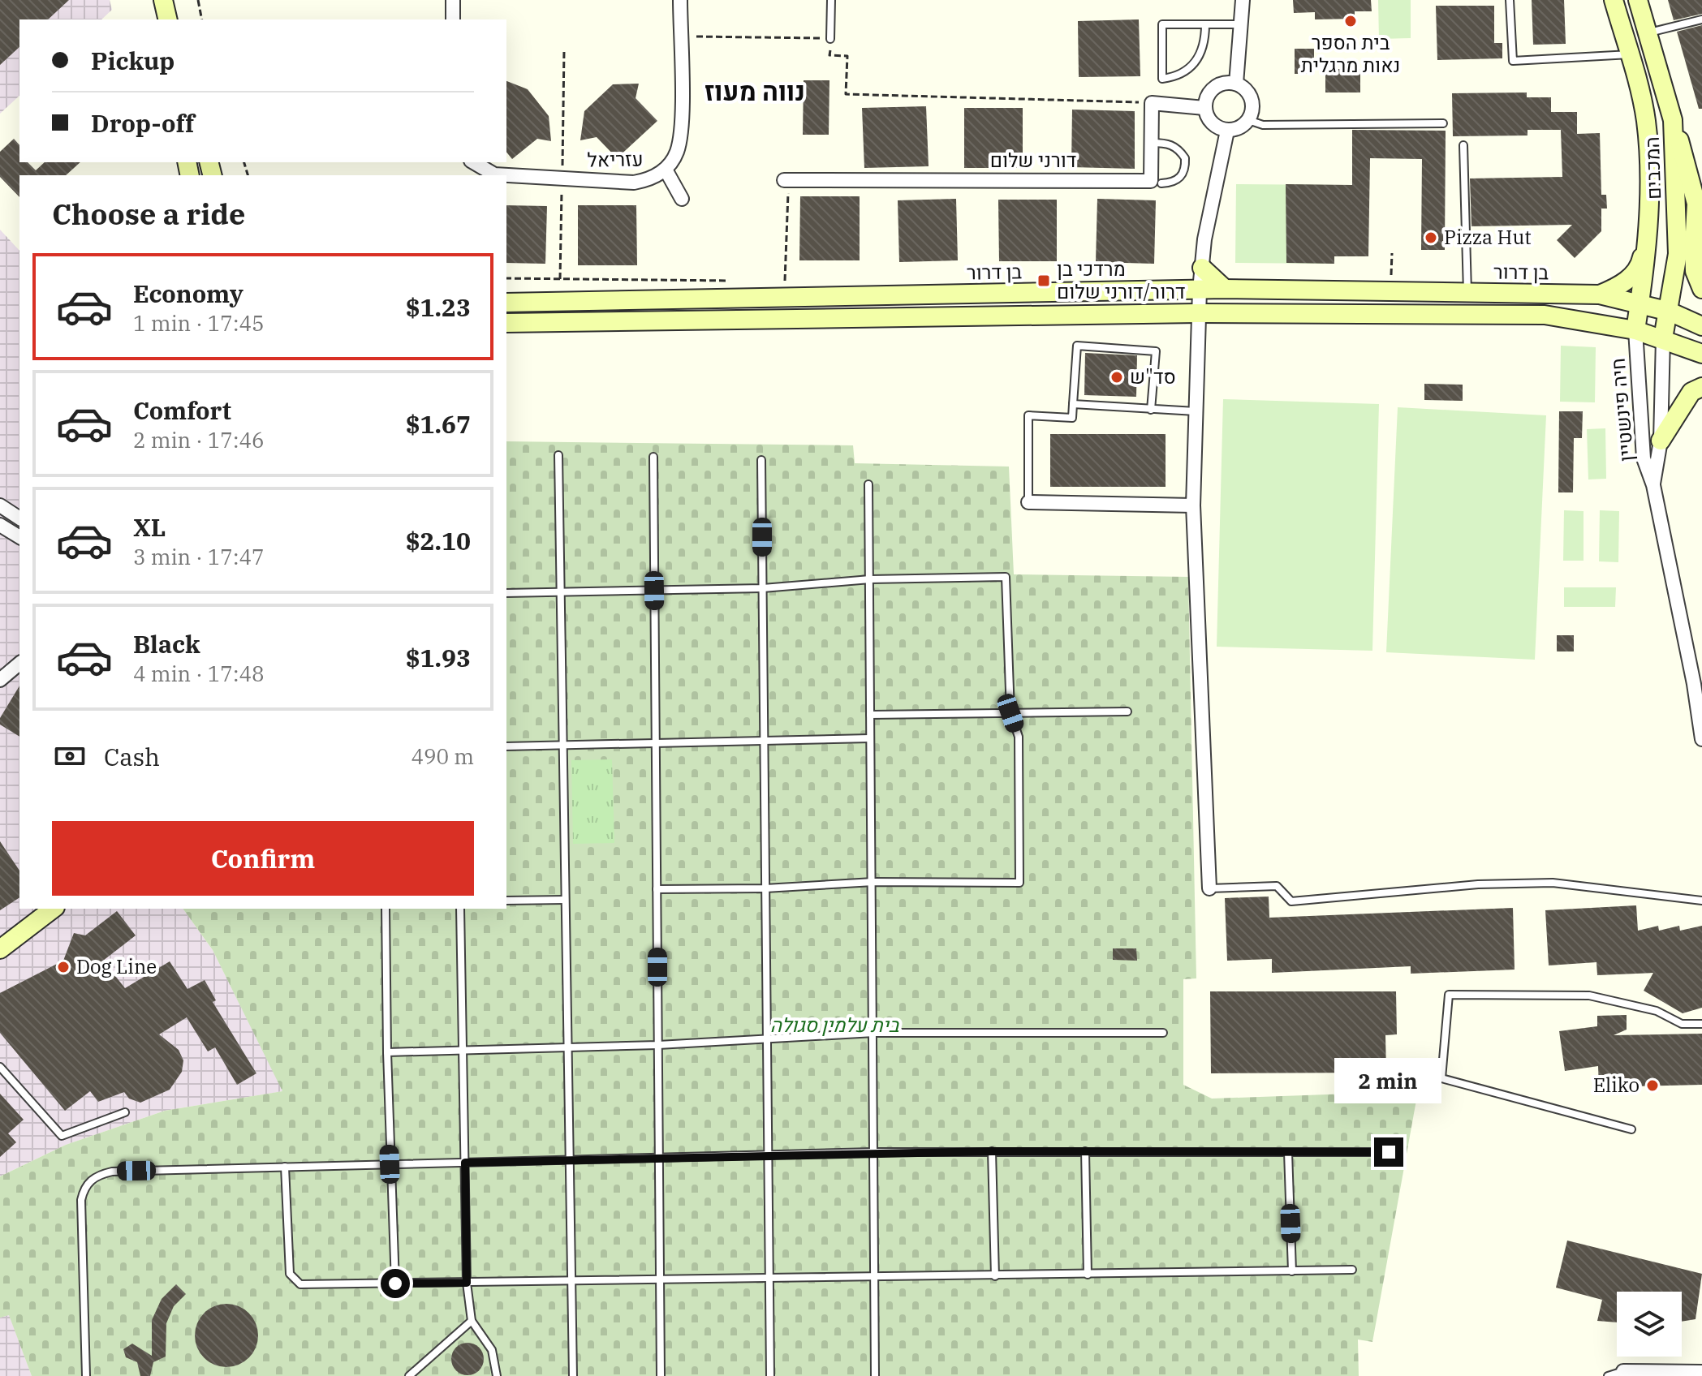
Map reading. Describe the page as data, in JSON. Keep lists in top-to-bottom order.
{
  "streets": {
    "street": [
      "עזריאל",
      "דורני שלום",
      "המכבים",
      "בן דרור",
      "חיה פינשטיין"
    ]
  },
  "crossings": [
    ["המכבים", "בן דרור"],
    ["המכבים", "חיה פינשטיין"]
  ],
  "districts": ["נווה מעוז"],
  "parks": ["בית עלמין סגולה"],
  "places": {
    "other": [
      "בית הספר נאות מרגלית",
      "Pizza Hut",
      "סד\"ש",
      "Dog Line",
      "Eliko"
    ],
    "transit": ["מרדכי בן דרור/דורני שלום"]
  },
  "page": {
    "banner": ["Pickup", "Drop-off"],
    "heading": "Choose a ride",
    "list": [
      {
        "name": "Economy",
        "note": "1 min · 17:45",
        "value": "$1.23"
      },
      {
        "name": "Comfort",
        "note": "2 min · 17:46",
        "value": "$1.67"
      },
      {
        "name": "XL",
        "note": "3 min · 17:47",
        "value": "$2.10"
      },
      {
        "name": "Black",
        "note": "4 min · 17:48",
        "value": "$1.93"
      }
    ],
    "pay": ["Cash", "490 m"],
    "buttons": "Confirm",
    "bubble": "2 min"
  }
}
